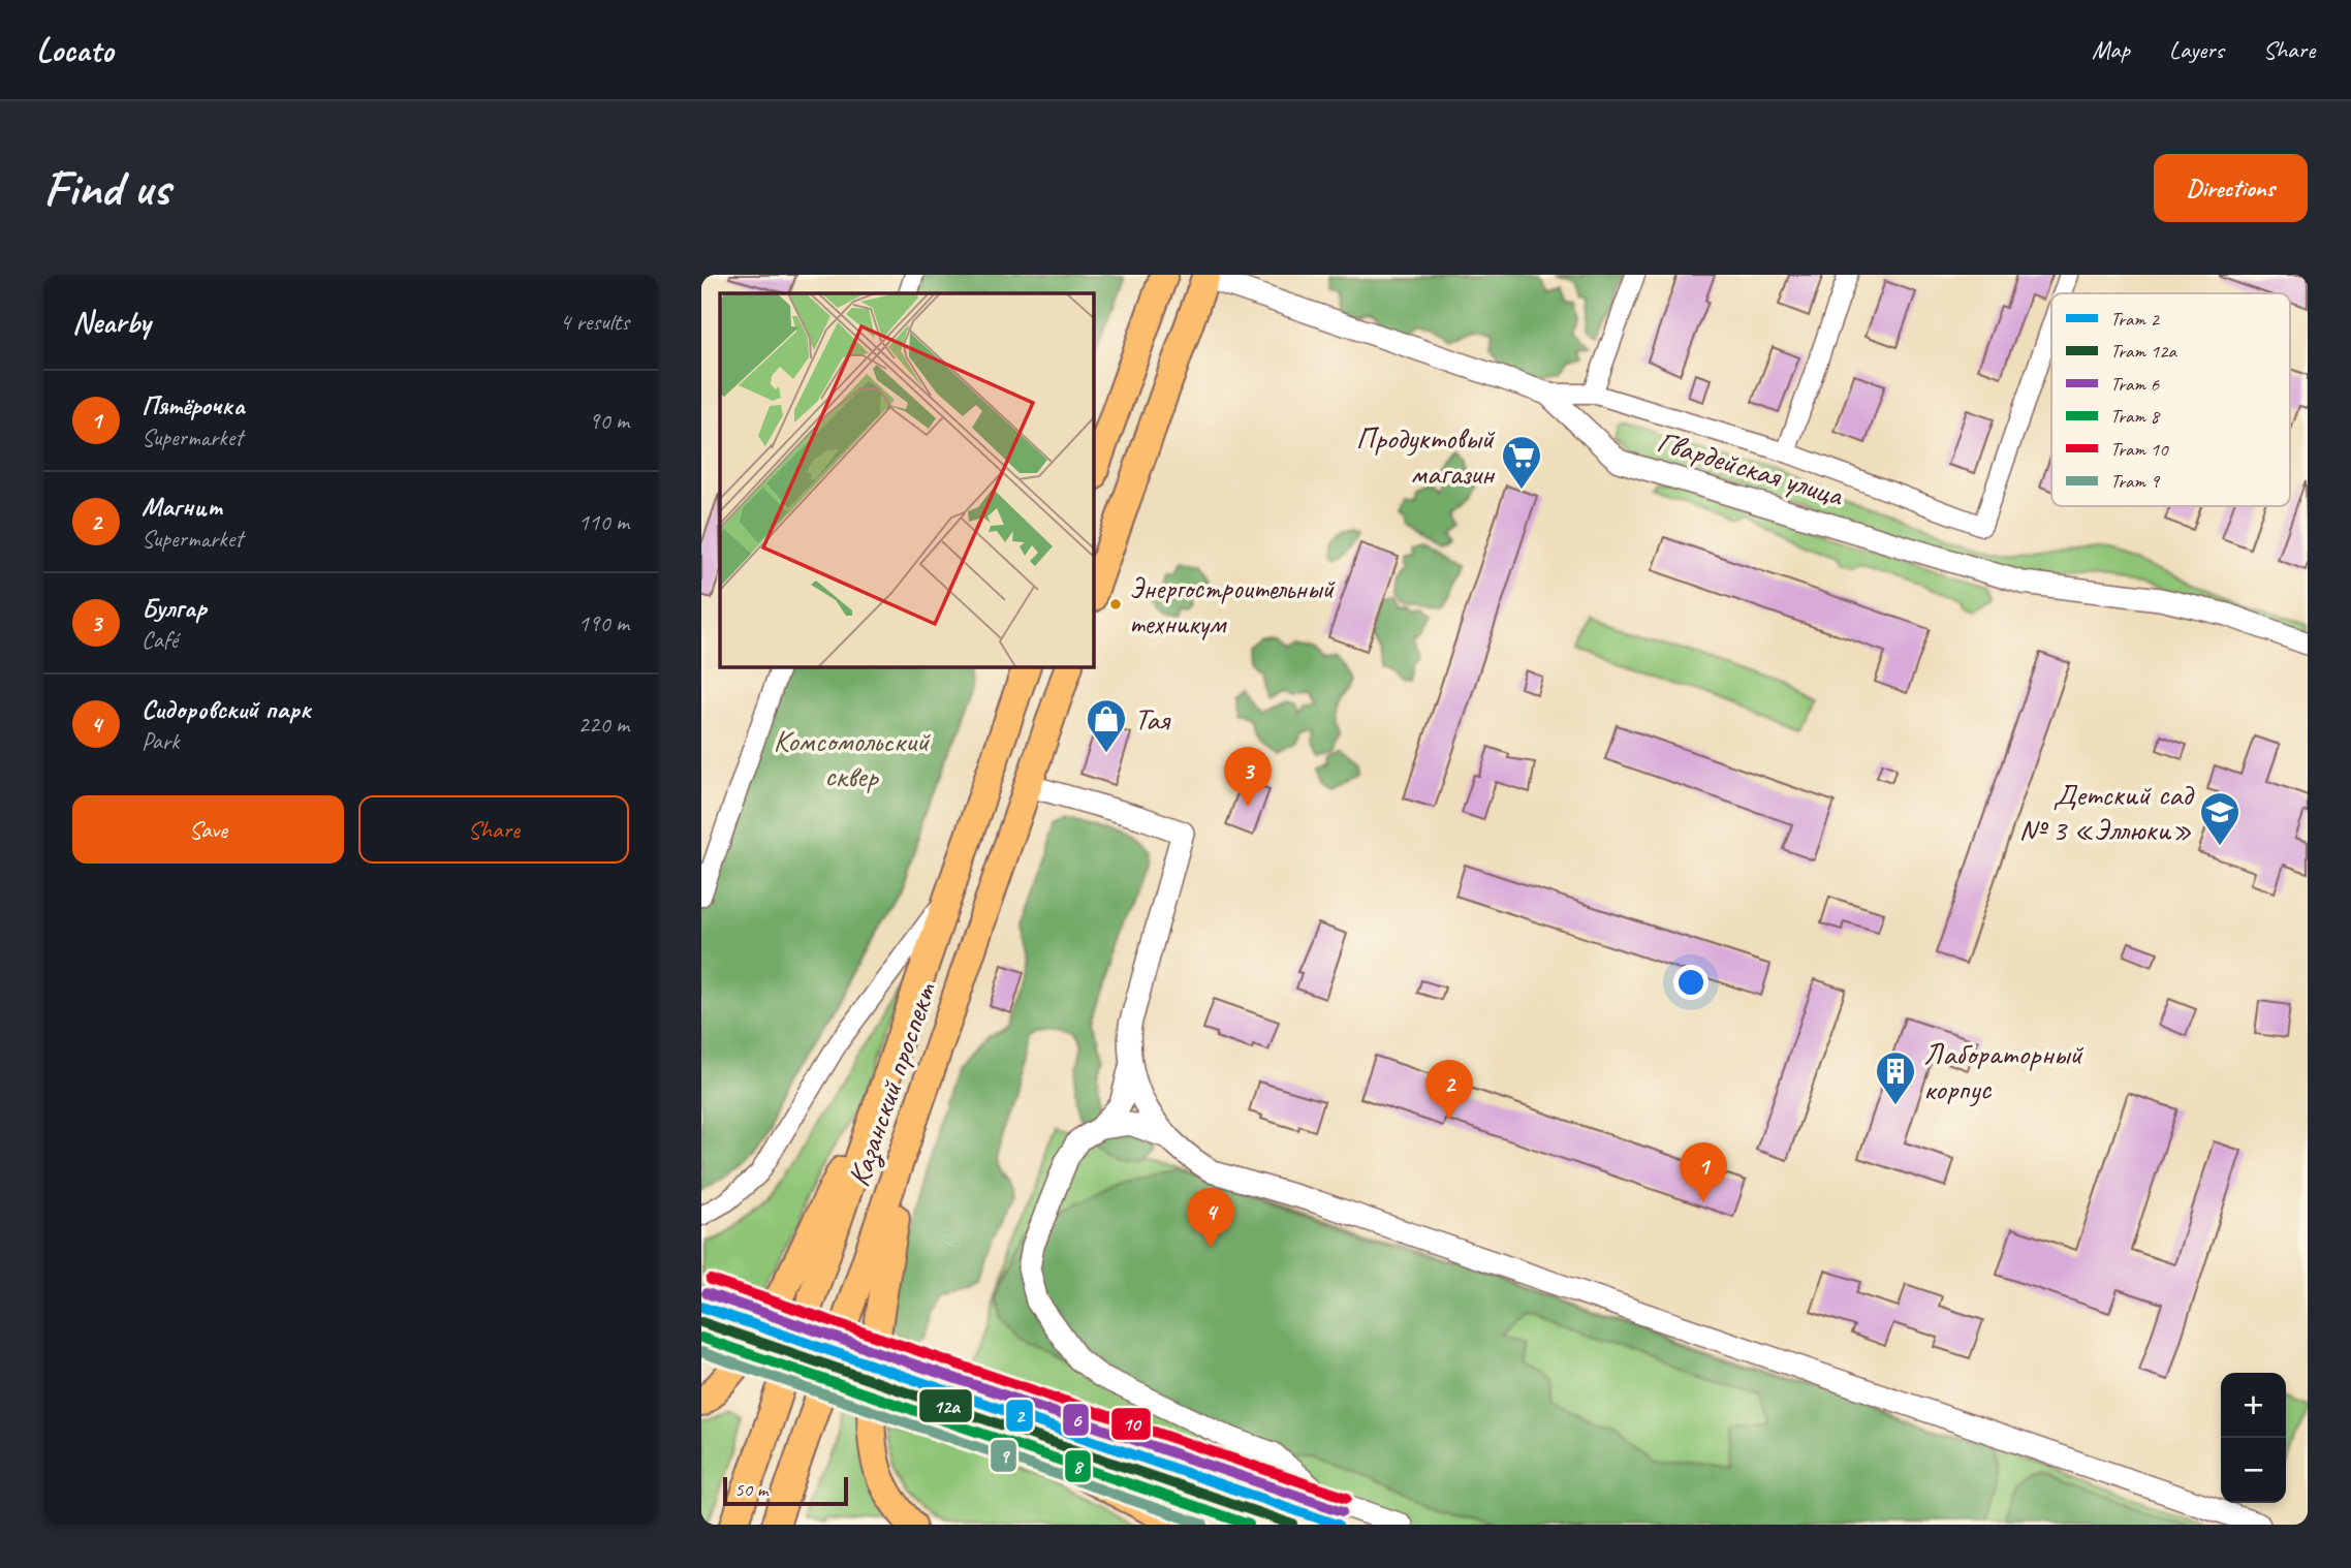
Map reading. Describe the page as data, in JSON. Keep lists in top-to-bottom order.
{
  "streets": {
    "main road": ["Казанский проспект"],
    "street": ["Гвардейская улица"]
  },
  "parks": ["Комсомольский сквер"],
  "places": {
    "supermarket": ["Продуктовый магазин"],
    "other": ["Энергостроительный техникум"],
    "shop": ["Тая"],
    "school or university": ["Детский сад № 3 «Эллюки»"],
    "building": ["Лабораторный корпус"]
  },
  "lines": [
    "tram line 10",
    "tram line 6",
    "tram line 2",
    "tram line 12а",
    "tram line 8",
    "tram line 9"
  ],
  "legend": [
    "Tram 2",
    "Tram 12а",
    "Tram 6",
    "Tram 8",
    "Tram 10",
    "Tram 9"
  ],
  "scale_bar": "50 m",
  "page": {
    "header": "Locato",
    "nav": ["Map", "Layers", "Share"],
    "buttons": [
      "Directions",
      ["Save", "Share"]
    ],
    "title": "Find us",
    "heading": ["Nearby", "4 results"],
    "list": [
      {
        "mark": "1",
        "name": "Пятёрочка",
        "note": "Supermarket",
        "value": "90 m"
      },
      {
        "mark": "2",
        "name": "Магнит",
        "note": "Supermarket",
        "value": "110 m"
      },
      {
        "mark": "3",
        "name": "Булгар",
        "note": "Café",
        "value": "190 m"
      },
      {
        "mark": "4",
        "name": "Сидоровский парк",
        "note": "Park",
        "value": "220 m"
      }
    ],
    "pins": [
      "3",
      "2",
      "1",
      "4"
    ],
    "map_buttons": ["+", "−"],
    "scale": "50 m"
  }
}
